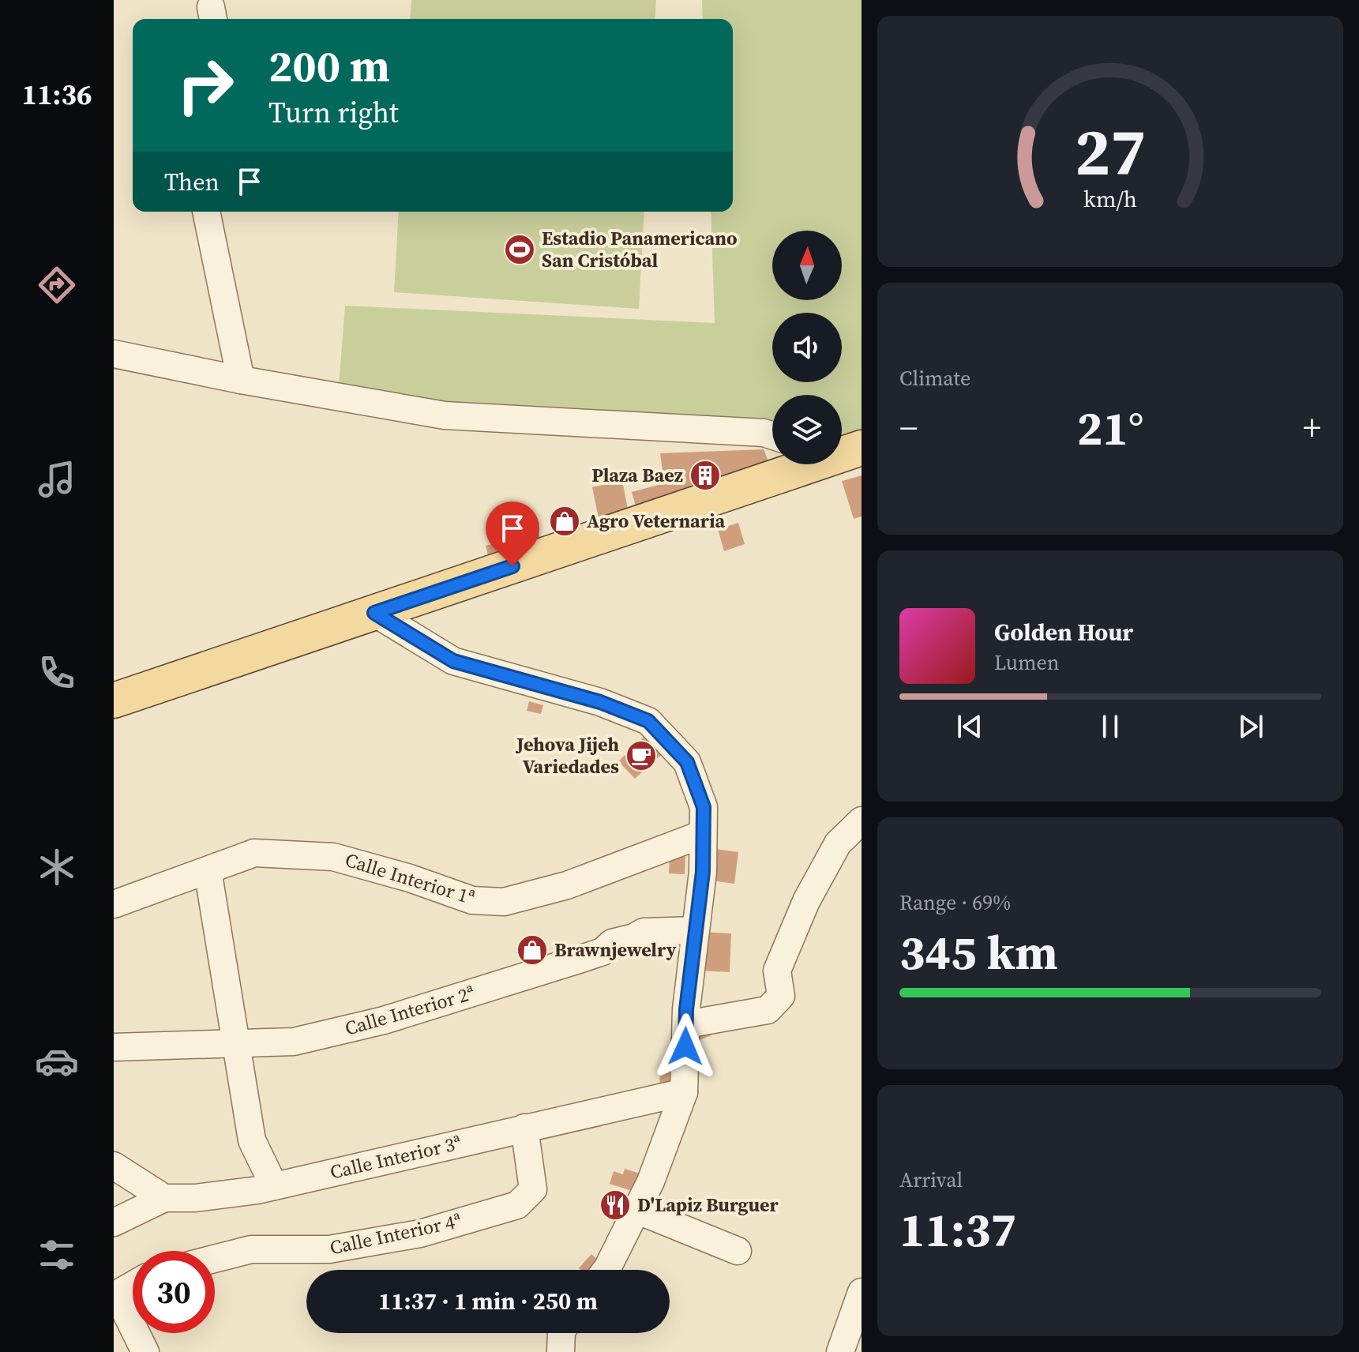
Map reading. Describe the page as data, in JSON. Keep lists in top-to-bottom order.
{
  "streets": {
    "street": [
      "Calle Interior 1ª",
      "Calle Interior 2ª",
      "Calle Interior 3ª",
      "Calle Interior 4ª"
    ]
  },
  "crossings": [
    ["Calle Interior 3ª", "Calle Interior 4ª"]
  ],
  "places": {
    "sports": ["Estadio Panamericano San Cristóbal"],
    "building": ["Plaza Baez"],
    "shop": ["Agro Veternaria", "Brawnjewelry"],
    "cafe": ["Jehova Jijeh Variedades"],
    "restaurant": ["D'Lapiz Burguer"]
  },
  "north": "top",
  "page": {
    "tabs": "11:36",
    "turn": ["200 m", "Turn right"],
    "then": "Then",
    "tile": [
      "Climate",
      ["Range · 69%", "345 km"],
      ["Arrival", "11:37"]
    ],
    "heat": ["−", "21°", "+"],
    "song": ["Golden Hour", "Lumen"],
    "limit": "30",
    "trip": "11:37 · 1 min · 250 m",
    "gauge": ["27", "km/h"]
  }
}
